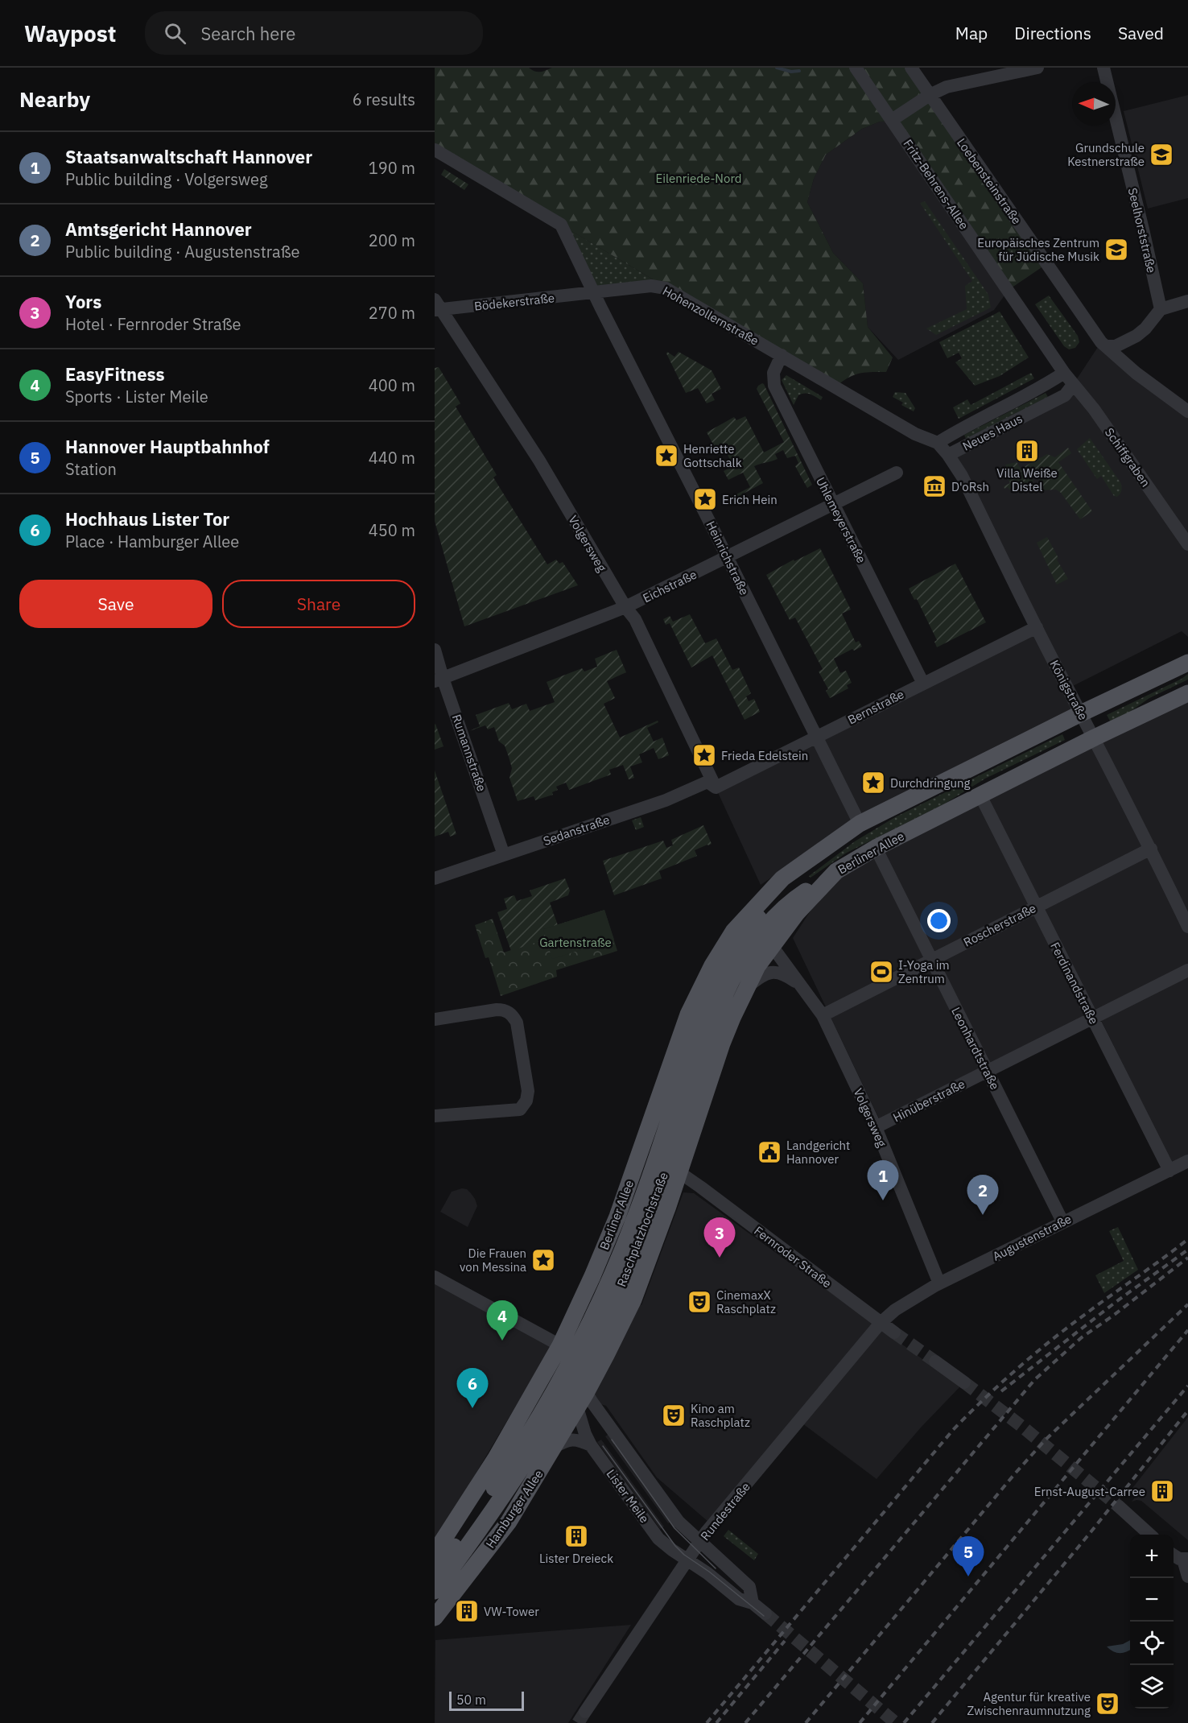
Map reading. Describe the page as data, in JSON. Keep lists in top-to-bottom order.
{
  "streets": {
    "main road": ["Berliner Allee", "Raschplatzhochstraße", "Hamburger Allee"],
    "street": [
      "Loebensteinstraße",
      "Fritz-Behrens-Allee",
      "Seelhorststraße",
      "Bödekerstraße",
      "Hohenzollernstraße",
      "Neues Haus",
      "Schiffgraben",
      "Uhlemeyerstraße",
      "Volgersweg",
      "Heinrichstraße",
      "Eichstraße",
      "Königstraße",
      "Bernstraße",
      "Rumannstraße",
      "Sedanstraße",
      "Roscherstraße",
      "Ferdinandstraße",
      "Leonhardtstraße",
      "Hinüberstraße",
      "Augustenstraße",
      "Fernroder Straße",
      "Lister Meile",
      "Rundestraße"
    ]
  },
  "crossings": [
    ["Fritz-Behrens-Allee", "Neues Haus"],
    ["Fritz-Behrens-Allee", "Schiffgraben"],
    ["Bödekerstraße", "Hohenzollernstraße"],
    ["Bödekerstraße", "Volgersweg"],
    ["Bödekerstraße", "Heinrichstraße"],
    ["Hohenzollernstraße", "Neues Haus"],
    ["Hohenzollernstraße", "Uhlemeyerstraße"],
    ["Hohenzollernstraße", "Heinrichstraße"],
    ["Neues Haus", "Schiffgraben"],
    ["Neues Haus", "Königstraße"],
    ["Uhlemeyerstraße", "Eichstraße"],
    ["Uhlemeyerstraße", "Bernstraße"],
    ["Volgersweg", "Eichstraße"],
    ["Volgersweg", "Bernstraße"],
    ["Volgersweg", "Sedanstraße"],
    ["Volgersweg", "Berliner Allee"],
    ["Volgersweg", "Roscherstraße"],
    ["Volgersweg", "Hinüberstraße"],
    ["Volgersweg", "Augustenstraße"],
    ["Heinrichstraße", "Eichstraße"],
    ["Heinrichstraße", "Bernstraße"],
    ["Heinrichstraße", "Berliner Allee"],
    ["Eichstraße", "Rumannstraße"],
    ["Königstraße", "Bernstraße"],
    ["Königstraße", "Berliner Allee"],
    ["Königstraße", "Roscherstraße"],
    ["Bernstraße", "Sedanstraße"],
    ["Rumannstraße", "Sedanstraße"],
    ["Berliner Allee", "Ferdinandstraße"],
    ["Berliner Allee", "Leonhardtstraße"],
    ["Berliner Allee", "Raschplatzhochstraße"],
    ["Berliner Allee", "Fernroder Straße"],
    ["Berliner Allee", "Lister Meile"],
    ["Berliner Allee", "Hamburger Allee"],
    ["Roscherstraße", "Ferdinandstraße"],
    ["Roscherstraße", "Leonhardtstraße"],
    ["Ferdinandstraße", "Hinüberstraße"],
    ["Ferdinandstraße", "Augustenstraße"],
    ["Leonhardtstraße", "Hinüberstraße"],
    ["Leonhardtstraße", "Augustenstraße"],
    ["Augustenstraße", "Fernroder Straße"],
    ["Augustenstraße", "Rundestraße"],
    ["Fernroder Straße", "Rundestraße"],
    ["Lister Meile", "Hamburger Allee"],
    ["Lister Meile", "Rundestraße"]
  ],
  "parks": ["Eilenriede-Nord", "Gartenstraße"],
  "places": {
    "school or university": ["Grundschule Kestnerstraße", "Europäisches Zentrum für Jüdische Musik"],
    "building": [
      "Villa Weiße Distel",
      "Ernst-August-Carree",
      "Lister Dreieck",
      "VW-Tower"
    ],
    "place": [
      "Henriette Gottschalk",
      "Erich Hein",
      "Frieda Edelstein",
      "Durchdringung",
      "Die Frauen von Messina"
    ],
    "museum": ["D'oRsh"],
    "sports": ["I-Yoga im Zentrum"],
    "public building": ["Landgericht Hannover"],
    "theatre": ["CinemaxX Raschplatz", "Kino am Raschplatz", "Agentur für kreative Zwischenraumnutzung"]
  },
  "scale_bar": "50 m",
  "north": "left",
  "page": {
    "header": "Waypost",
    "search": "Search here",
    "nav": ["Map", "Directions", "Saved"],
    "heading": ["Nearby", "6 results"],
    "list": [
      {
        "mark": "1",
        "name": "Staatsanwaltschaft Hannover",
        "note": "Public building · Volgersweg",
        "value": "190 m"
      },
      {
        "mark": "2",
        "name": "Amtsgericht Hannover",
        "note": "Public building · Augustenstraße",
        "value": "200 m"
      },
      {
        "mark": "3",
        "name": "Yors",
        "note": "Hotel · Fernroder Straße",
        "value": "270 m"
      },
      {
        "mark": "4",
        "name": "EasyFitness",
        "note": "Sports · Lister Meile",
        "value": "400 m"
      },
      {
        "mark": "5",
        "name": "Hannover Hauptbahnhof",
        "note": "Station",
        "value": "440 m"
      },
      {
        "mark": "6",
        "name": "Hochhaus Lister Tor",
        "note": "Place · Hamburger Allee",
        "value": "450 m"
      }
    ],
    "buttons": ["Save", "Share"],
    "pins": [
      "1",
      "2",
      "3",
      "4",
      "6",
      "5"
    ],
    "map_buttons": ["+", "−"],
    "scale": "50 m"
  }
}
